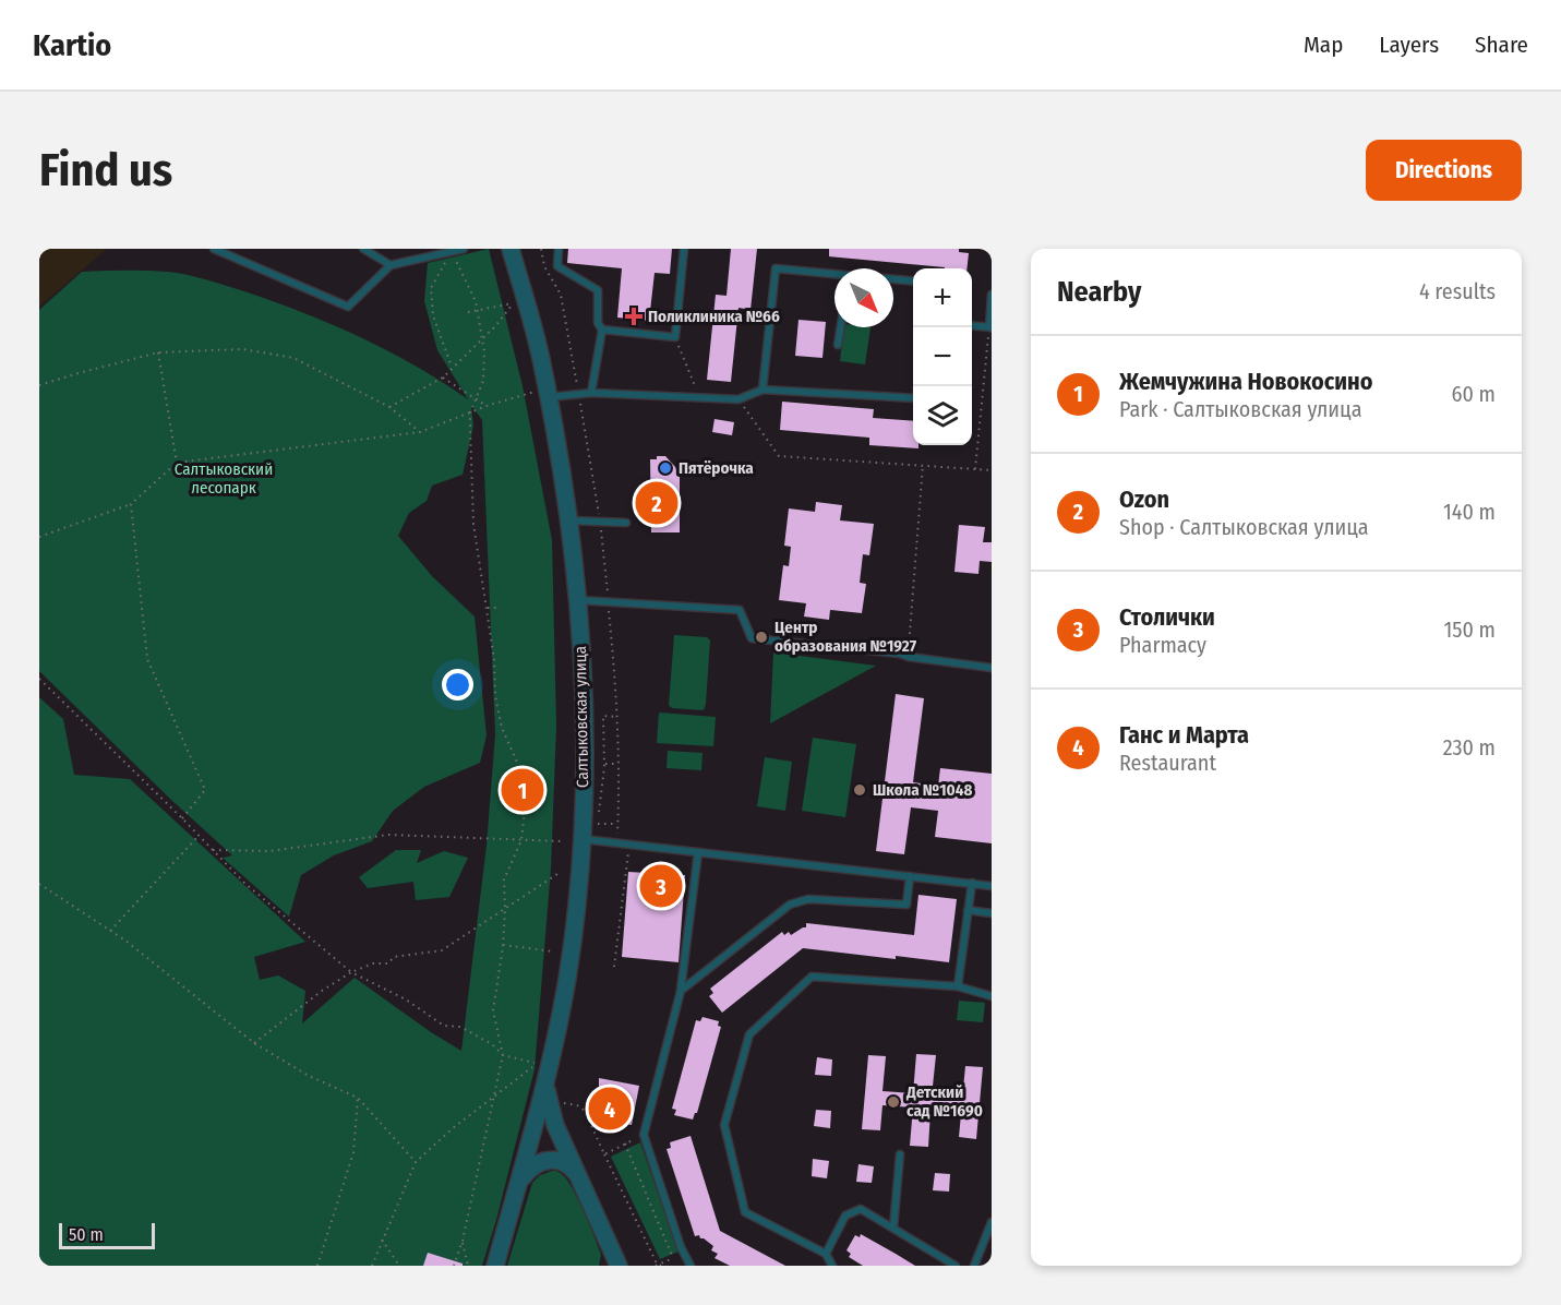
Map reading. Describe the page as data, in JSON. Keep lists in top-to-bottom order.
{
  "streets": {
    "street": ["Салтыковская улица"]
  },
  "parks": ["Салтыковский лесопарк"],
  "places": {
    "health": ["Поликлиника №66"],
    "other": [
      "Пятёрочка",
      "Центр образования №1927",
      "Школа №1048",
      "Детский сад №1690"
    ]
  },
  "scale_bar": "50 m",
  "north": "bottom right",
  "page": {
    "header": "Kartio",
    "nav": ["Map", "Layers", "Share"],
    "buttons": "Directions",
    "title": "Find us",
    "heading": ["Nearby", "4 results"],
    "map_buttons": ["+", "−"],
    "list": [
      {
        "mark": "1",
        "name": "Жемчужина Новокосино",
        "note": "Park · Салтыковская улица",
        "value": "60 m"
      },
      {
        "mark": "2",
        "name": "Ozon",
        "note": "Shop · Салтыковская улица",
        "value": "140 m"
      },
      {
        "mark": "3",
        "name": "Столички",
        "note": "Pharmacy",
        "value": "150 m"
      },
      {
        "mark": "4",
        "name": "Ганс и Марта",
        "note": "Restaurant",
        "value": "230 m"
      }
    ],
    "pins": [
      "2",
      "1",
      "3",
      "4"
    ],
    "scale": "50 m"
  }
}
